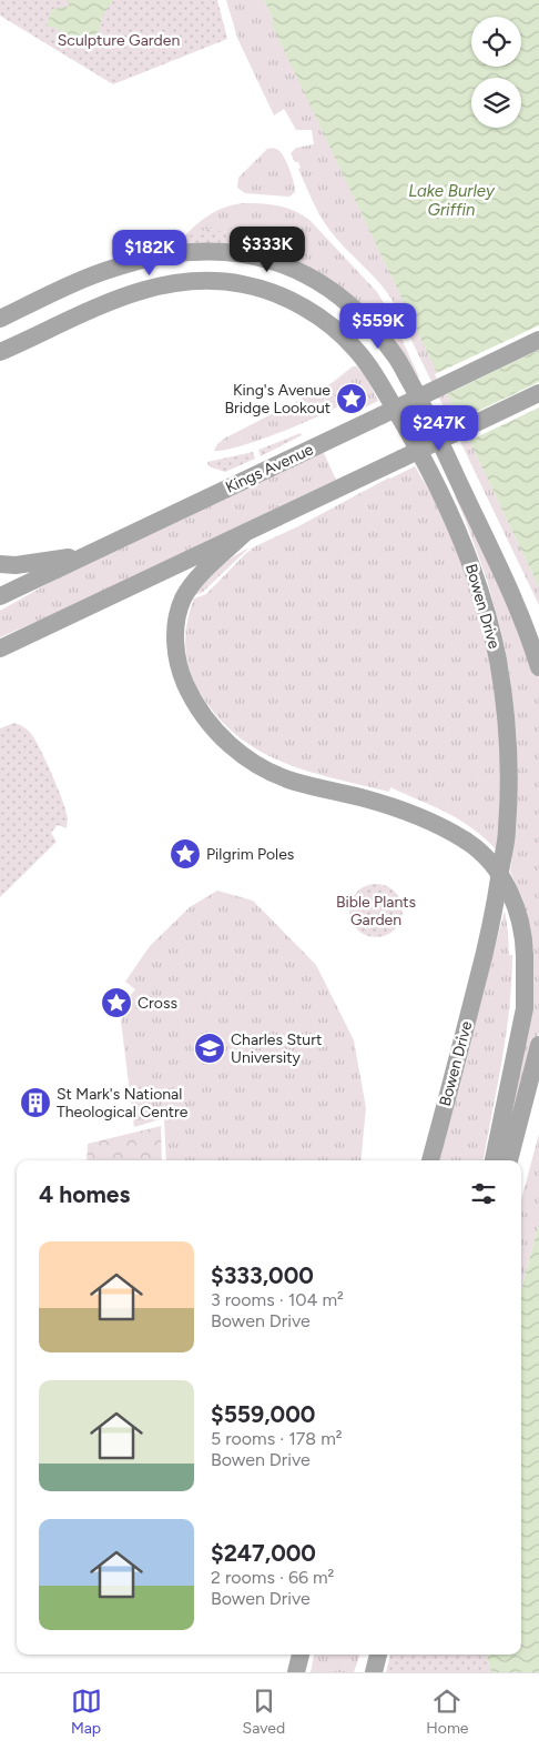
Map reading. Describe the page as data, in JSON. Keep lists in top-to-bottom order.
{
  "streets": {
    "main road": ["Kings Avenue", "Bowen Drive"]
  },
  "water": ["Lake Burley Griffin"],
  "parks": ["Sculpture Garden", "Bible Plants Garden"],
  "places": {
    "place": ["King's Avenue Bridge Lookout", "Pilgrim Poles", "Cross"],
    "school or university": ["Charles Sturt University"],
    "building": ["St Mark's National Theological Centre"]
  },
  "page": {
    "price": [
      "$333K",
      "$182K",
      "$559K",
      "$247K"
    ],
    "heading": "4 homes",
    "list": [
      {
        "name": "$333,000",
        "note": "3 rooms · 104 m² · Bowen Drive"
      },
      {
        "name": "$559,000",
        "note": "5 rooms · 178 m² · Bowen Drive"
      },
      {
        "name": "$247,000",
        "note": "2 rooms · 66 m² · Bowen Drive"
      }
    ],
    "tabs": ["Map", "Saved", "Home"]
  }
}
